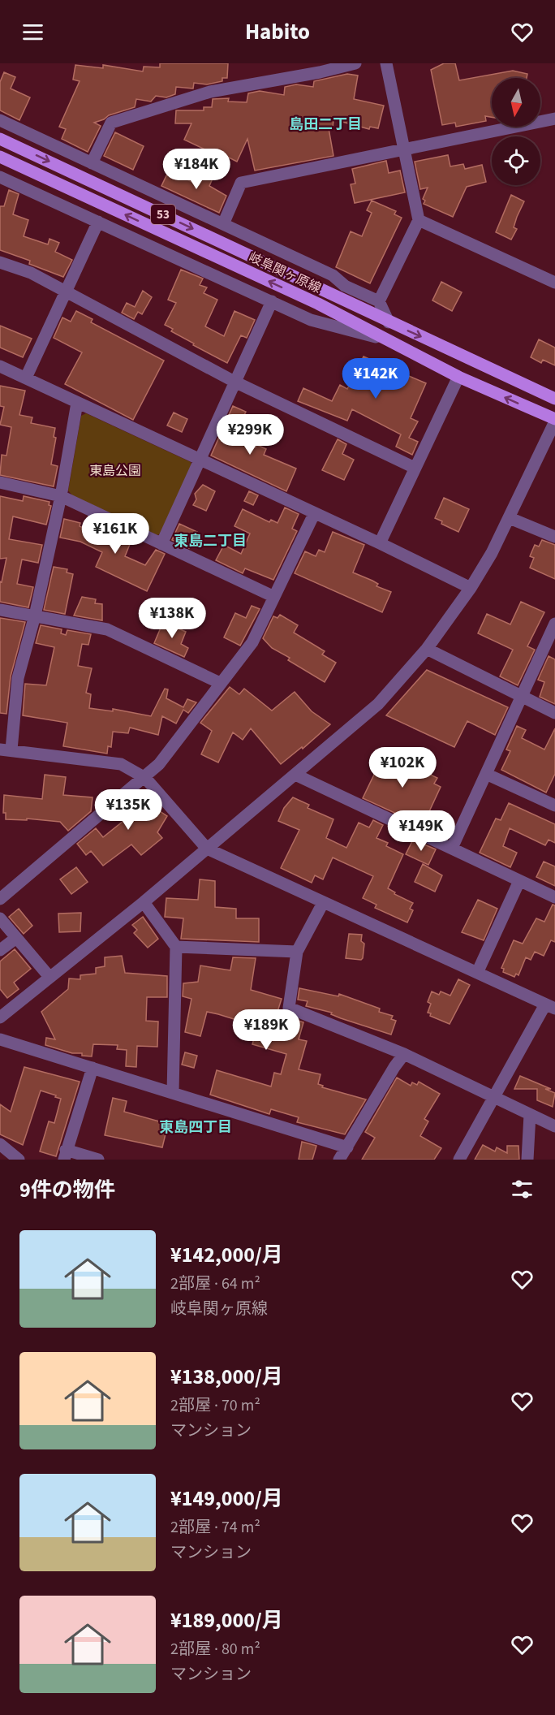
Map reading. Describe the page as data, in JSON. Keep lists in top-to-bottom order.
{
  "streets": {
    "main road": ["53", "岐阜関ヶ原線"]
  },
  "districts": ["島田二丁目", "東島二丁目", "東島四丁目"],
  "parks": ["東島公園"],
  "north": "bottom",
  "page": {
    "header": "Habito",
    "price": [
      "¥184K",
      "¥142K",
      "¥299K",
      "¥161K",
      "¥138K",
      "¥102K",
      "¥135K",
      "¥149K",
      "¥189K"
    ],
    "heading": "9件の物件",
    "list": [
      {
        "name": "¥142,000/月",
        "note": "2部屋 · 64 m² · 岐阜関ヶ原線"
      },
      {
        "name": "¥138,000/月",
        "note": "2部屋 · 70 m² · マンション"
      },
      {
        "name": "¥149,000/月",
        "note": "2部屋 · 74 m² · マンション"
      },
      {
        "name": "¥189,000/月",
        "note": "2部屋 · 80 m² · マンション"
      }
    ]
  }
}
